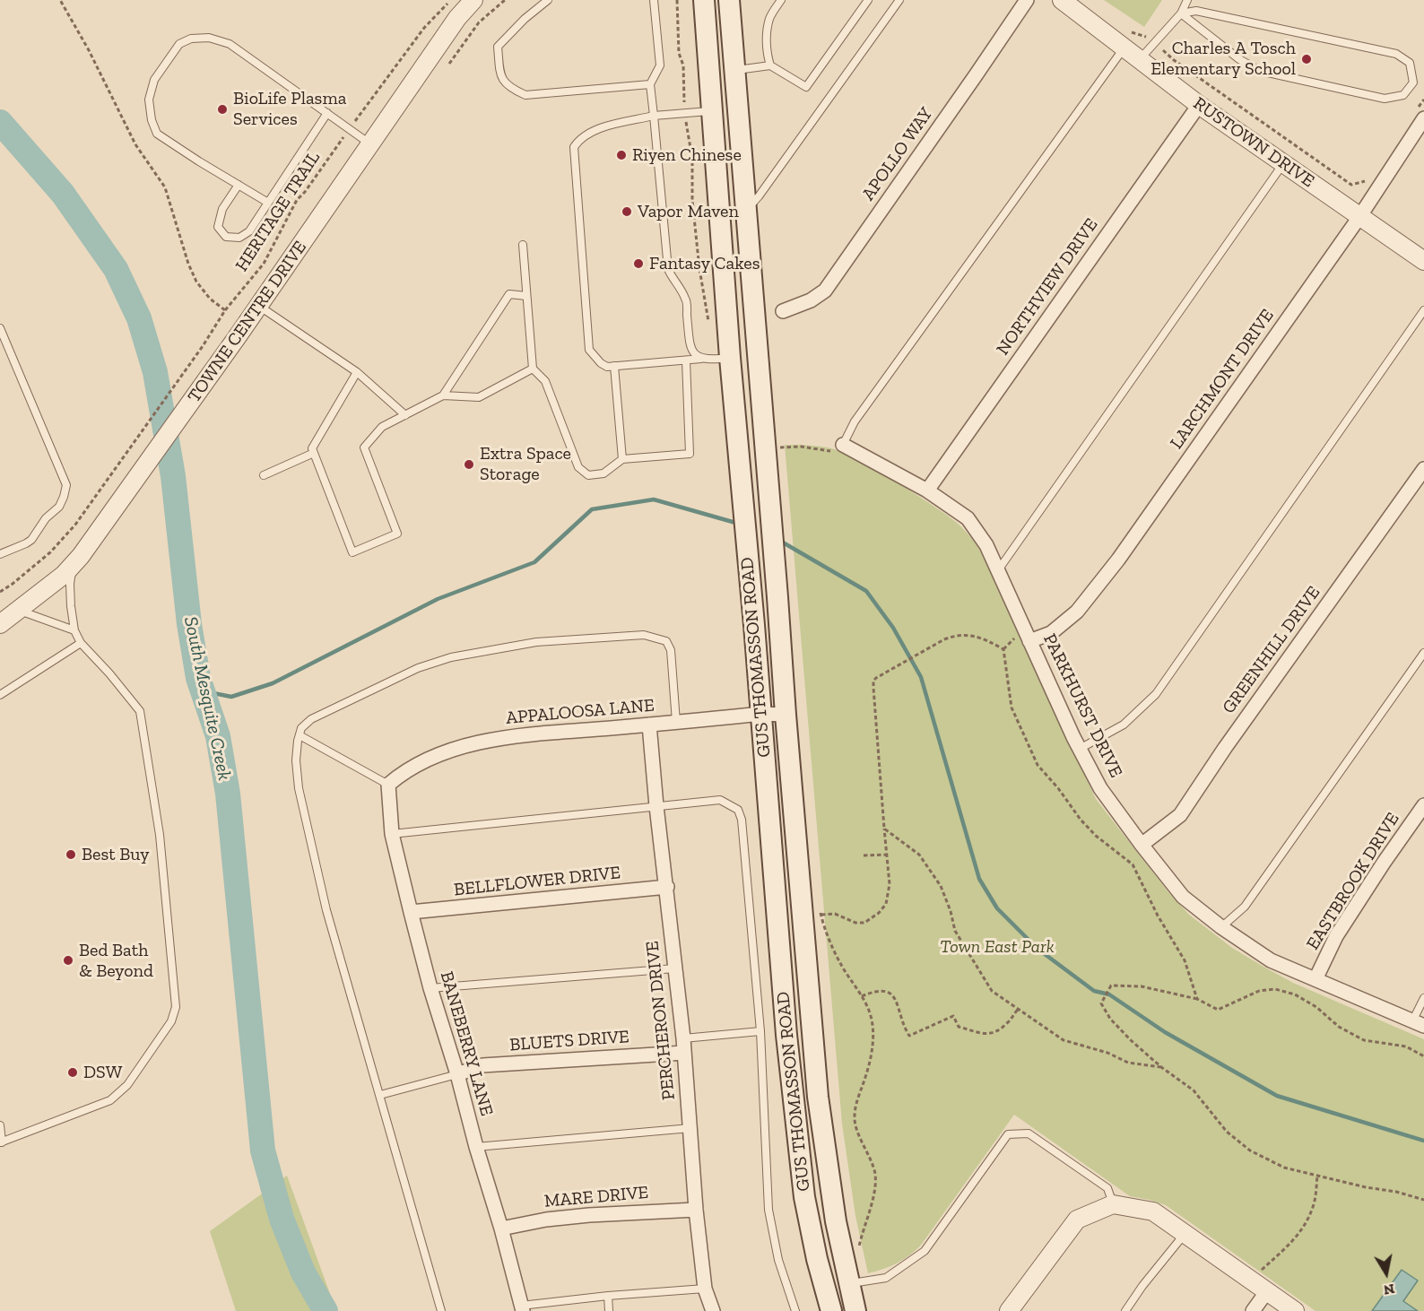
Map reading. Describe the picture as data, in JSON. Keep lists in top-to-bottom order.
{
  "streets": {
    "main road": ["GUS THOMASSON ROAD"],
    "street": [
      "RUSTOWN DRIVE",
      "APOLLO WAY",
      "NORTHVIEW DRIVE",
      "TOWNE CENTRE DRIVE",
      "LARCHMONT DRIVE",
      "GREENHILL DRIVE",
      "PARKHURST DRIVE",
      "APPALOOSA LANE",
      "BELLFLOWER DRIVE",
      "EASTBROOK DRIVE",
      "PERCHERON DRIVE",
      "BLUETS DRIVE",
      "BANEBERRY LANE",
      "MARE DRIVE"
    ],
    "path": ["HERITAGE TRAIL"]
  },
  "crossings": [
    ["RUSTOWN DRIVE", "NORTHVIEW DRIVE"],
    ["RUSTOWN DRIVE", "LARCHMONT DRIVE"],
    ["NORTHVIEW DRIVE", "PARKHURST DRIVE"],
    ["LARCHMONT DRIVE", "PARKHURST DRIVE"],
    ["GREENHILL DRIVE", "PARKHURST DRIVE"],
    ["GUS THOMASSON ROAD", "APPALOOSA LANE"],
    ["PARKHURST DRIVE", "EASTBROOK DRIVE"],
    ["APPALOOSA LANE", "PERCHERON DRIVE"],
    ["APPALOOSA LANE", "BANEBERRY LANE"],
    ["BELLFLOWER DRIVE", "PERCHERON DRIVE"],
    ["BELLFLOWER DRIVE", "BANEBERRY LANE"],
    ["PERCHERON DRIVE", "BLUETS DRIVE"],
    ["PERCHERON DRIVE", "MARE DRIVE"],
    ["BLUETS DRIVE", "BANEBERRY LANE"],
    ["BANEBERRY LANE", "MARE DRIVE"]
  ],
  "water": ["South Mesquite Creek"],
  "parks": ["Town East Park"],
  "places": [
    "Charles A Tosch Elementary School",
    "BioLife Plasma Services",
    "Riyen Chinese",
    "Vapor Maven",
    "Fantasy Cakes",
    "Extra Space Storage",
    "Best Buy",
    "Bed Bath & Beyond",
    "DSW"
  ],
  "north": "bottom"
}
